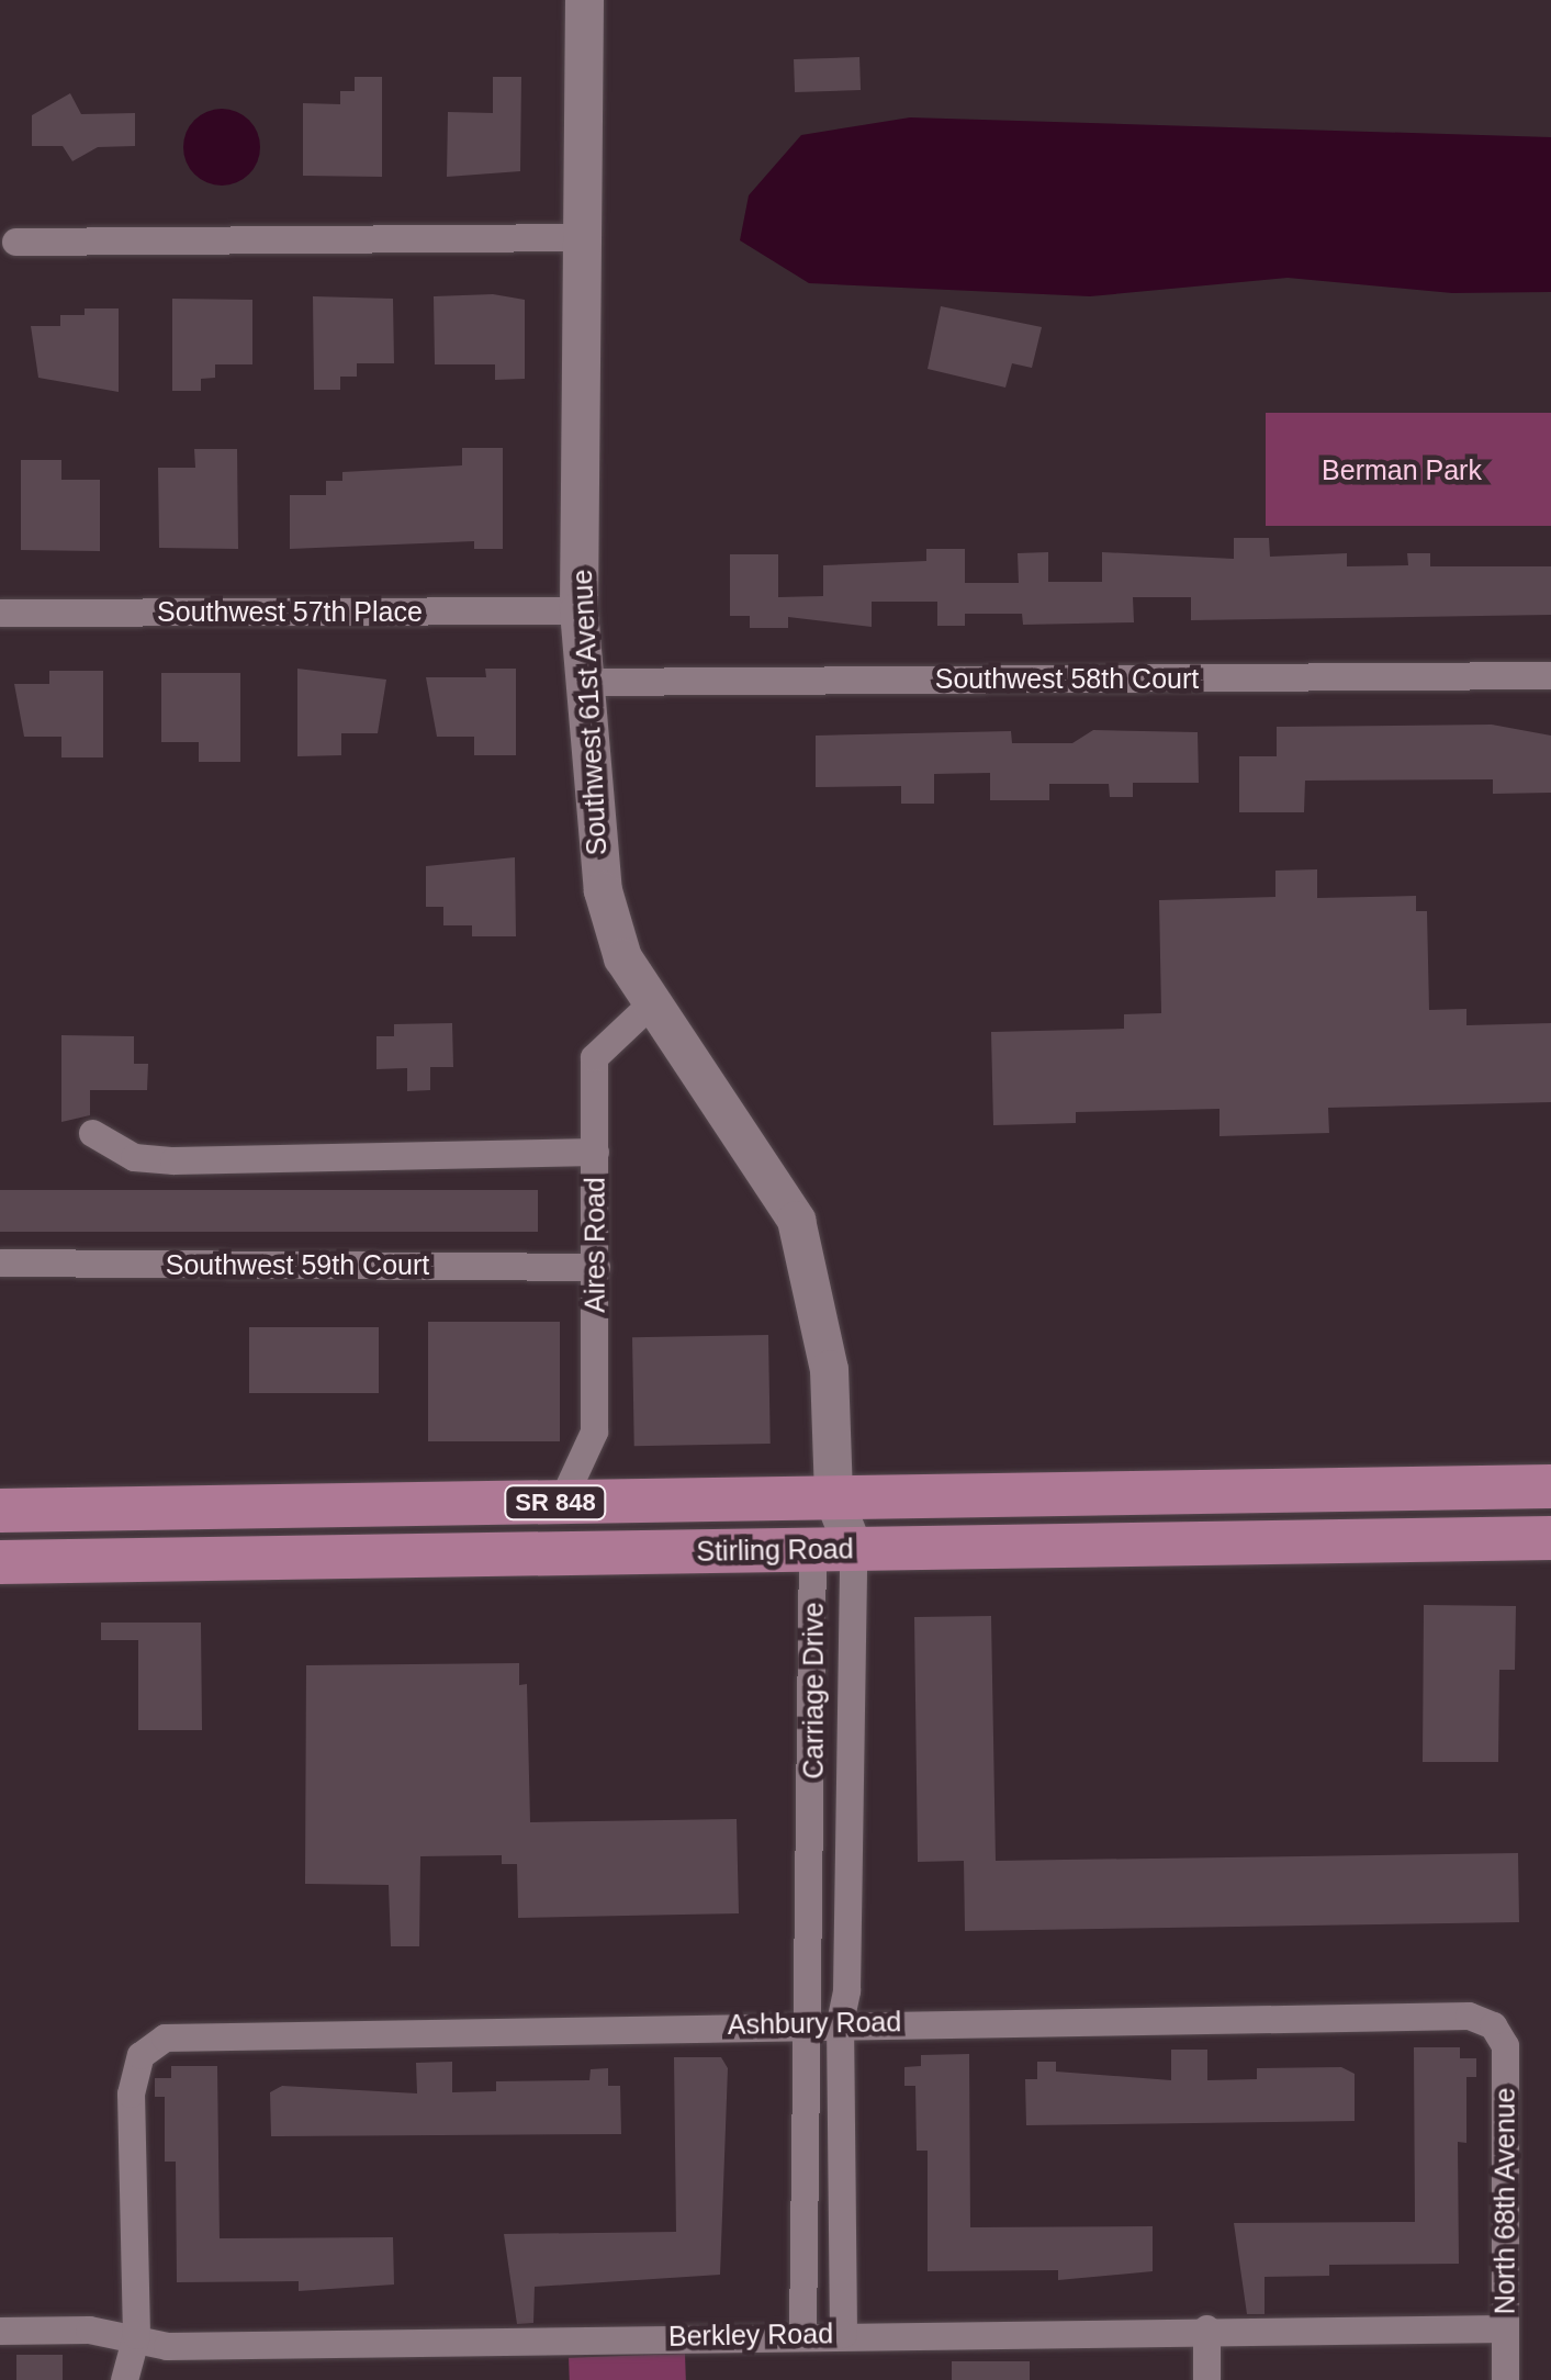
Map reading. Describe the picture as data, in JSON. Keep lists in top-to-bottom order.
{
  "streets": {
    "main road": ["SR 848", "Stirling Road"],
    "street": [
      "Southwest 57th Place",
      "Southwest 58th Court",
      "Southwest 61st Avenue",
      "Aires Road",
      "Southwest 59th Court",
      "Carriage Drive",
      "Ashbury Road",
      "North 68th Avenue",
      "Berkley Road"
    ]
  },
  "crossings": [
    ["Southwest 57th Place", "Southwest 61st Avenue"],
    ["Southwest 58th Court", "Southwest 61st Avenue"],
    ["Southwest 61st Avenue", "Aires Road"],
    ["Southwest 61st Avenue", "Stirling Road"],
    ["Southwest 61st Avenue", "Carriage Drive"],
    ["Aires Road", "Southwest 59th Court"],
    ["Aires Road", "Stirling Road"],
    ["Stirling Road", "Carriage Drive"],
    ["Carriage Drive", "Ashbury Road"],
    ["Carriage Drive", "Berkley Road"],
    ["Ashbury Road", "North 68th Avenue"],
    ["Ashbury Road", "Berkley Road"],
    ["North 68th Avenue", "Berkley Road"]
  ],
  "parks": ["Berman Park"]
}
